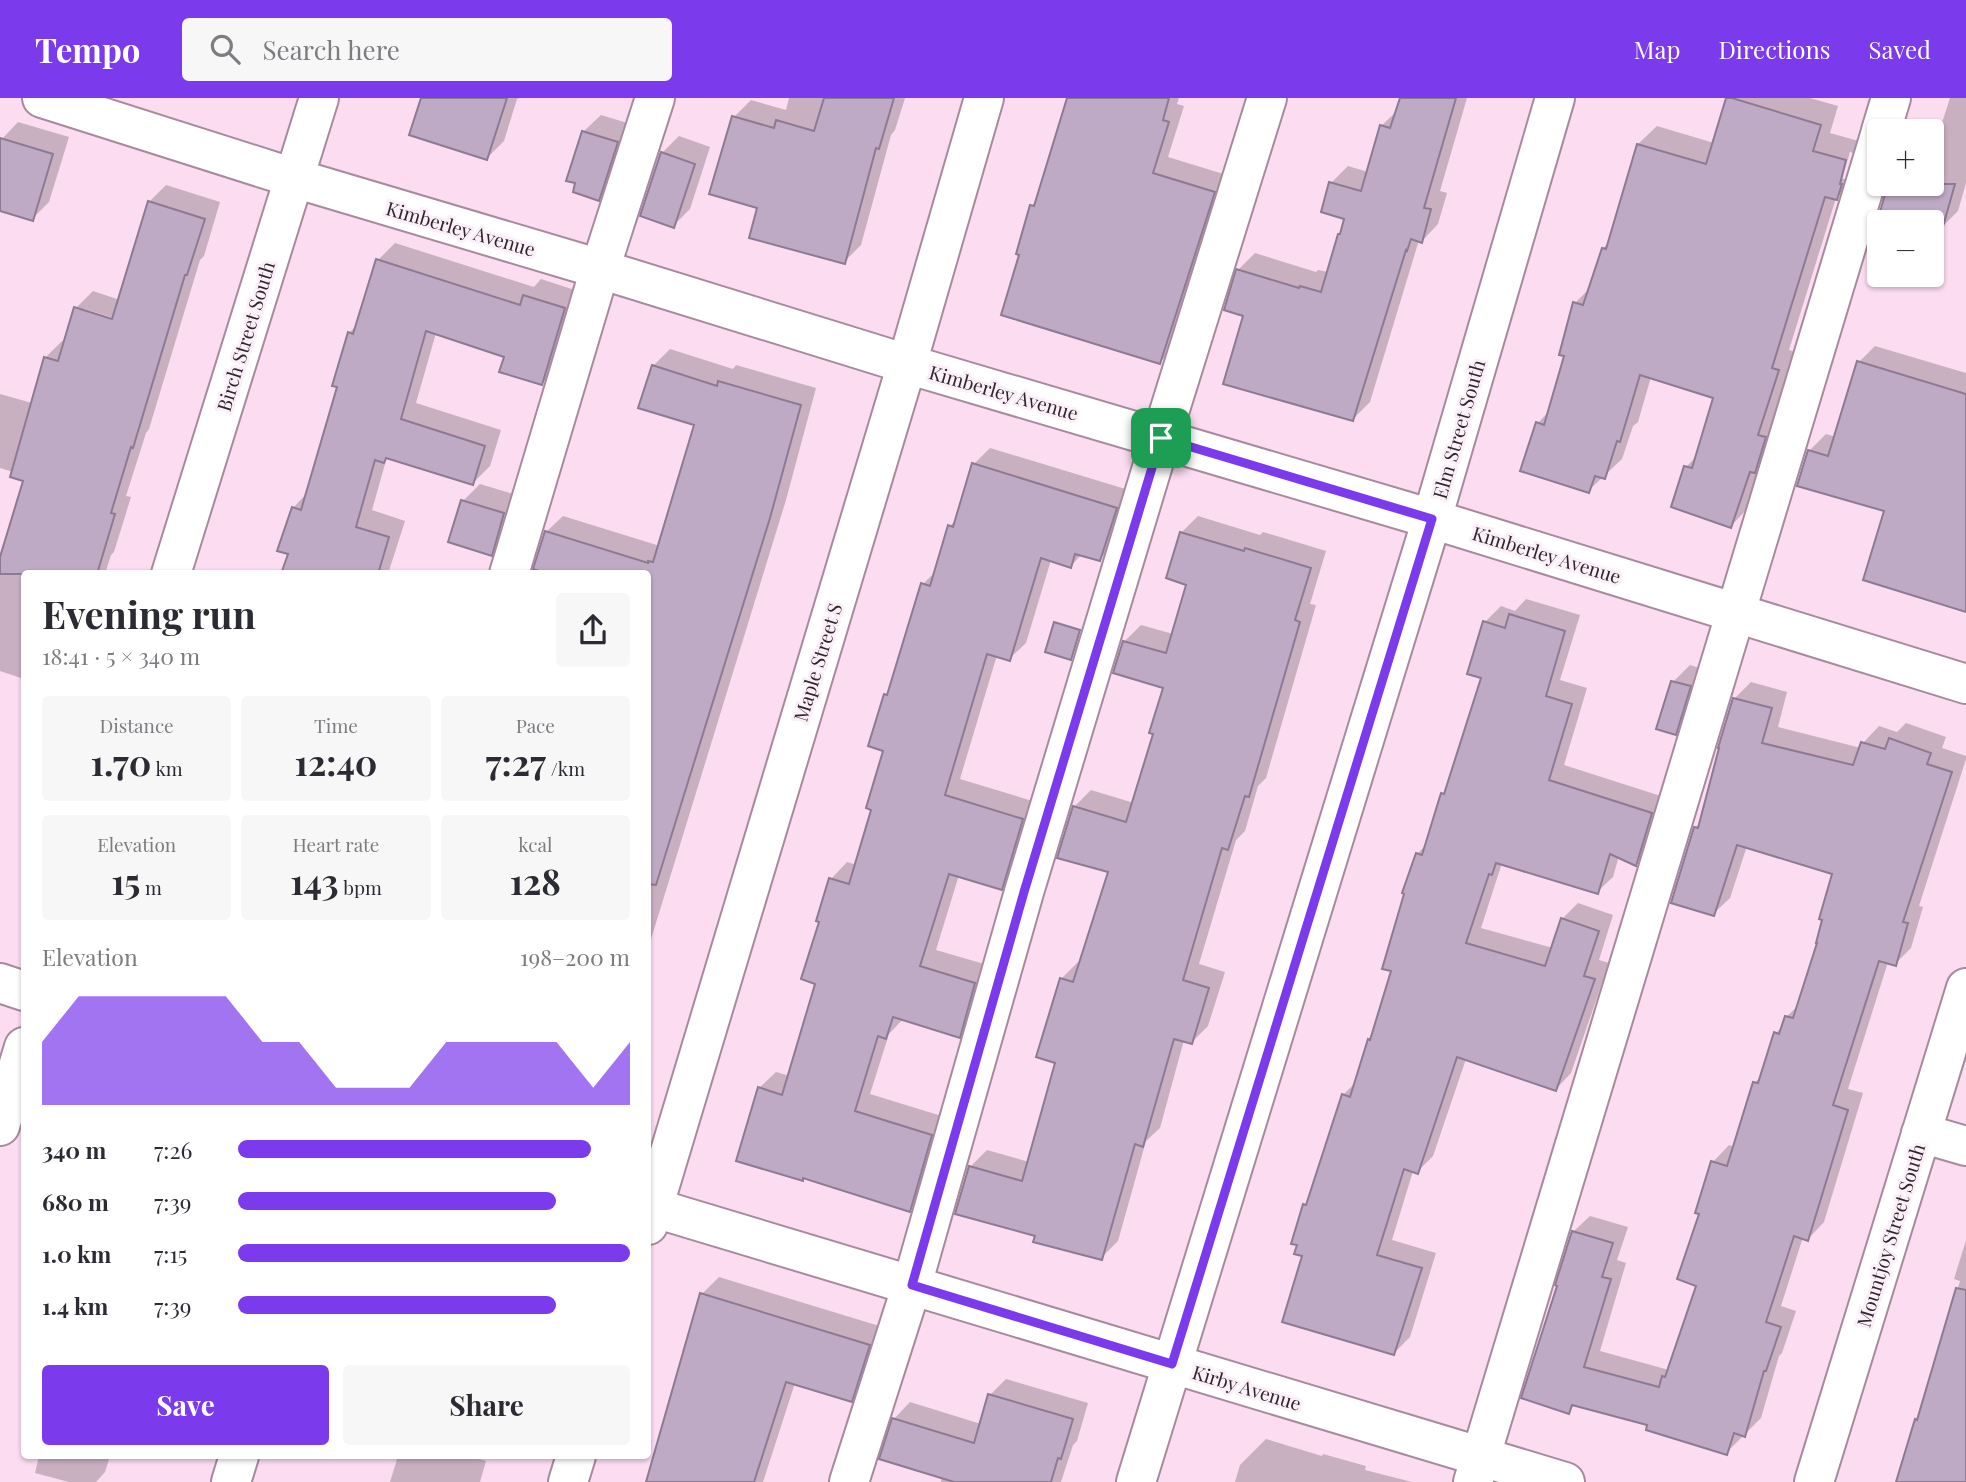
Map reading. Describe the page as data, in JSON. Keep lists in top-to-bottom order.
{
  "streets": {
    "street": [
      "Kimberley Avenue",
      "Birch Street South",
      "Elm Street South",
      "Maple Street S",
      "Mountjoy Street South",
      "Kirby Avenue"
    ]
  },
  "crossings": [
    ["Kimberley Avenue", "Birch Street South"],
    ["Kimberley Avenue", "Elm Street South"],
    ["Kimberley Avenue", "Maple Street S"],
    ["Elm Street South", "Kirby Avenue"]
  ],
  "page": {
    "header": "Tempo",
    "search": "Search here",
    "nav": ["Map", "Directions", "Saved"],
    "map_buttons": ["+", "−"],
    "heading": ["Evening run", "18:41 · 5 × 340 m"],
    "stats": [
      ["Distance", "1.70 km"],
      ["Time", "12:40"],
      ["Pace", "7:27 /km"],
      ["Elevation", "15 m"],
      ["Heart rate", "143 bpm"],
      ["kcal", "128"]
    ],
    "chart": ["Elevation", "198–200 m"],
    "list": [
      {
        "name": "340 m",
        "note": "7:26"
      },
      {
        "name": "680 m",
        "note": "7:39"
      },
      {
        "name": "1.0 km",
        "note": "7:15"
      },
      {
        "name": "1.4 km",
        "note": "7:39"
      }
    ],
    "buttons": ["Save", "Share"]
  }
}
